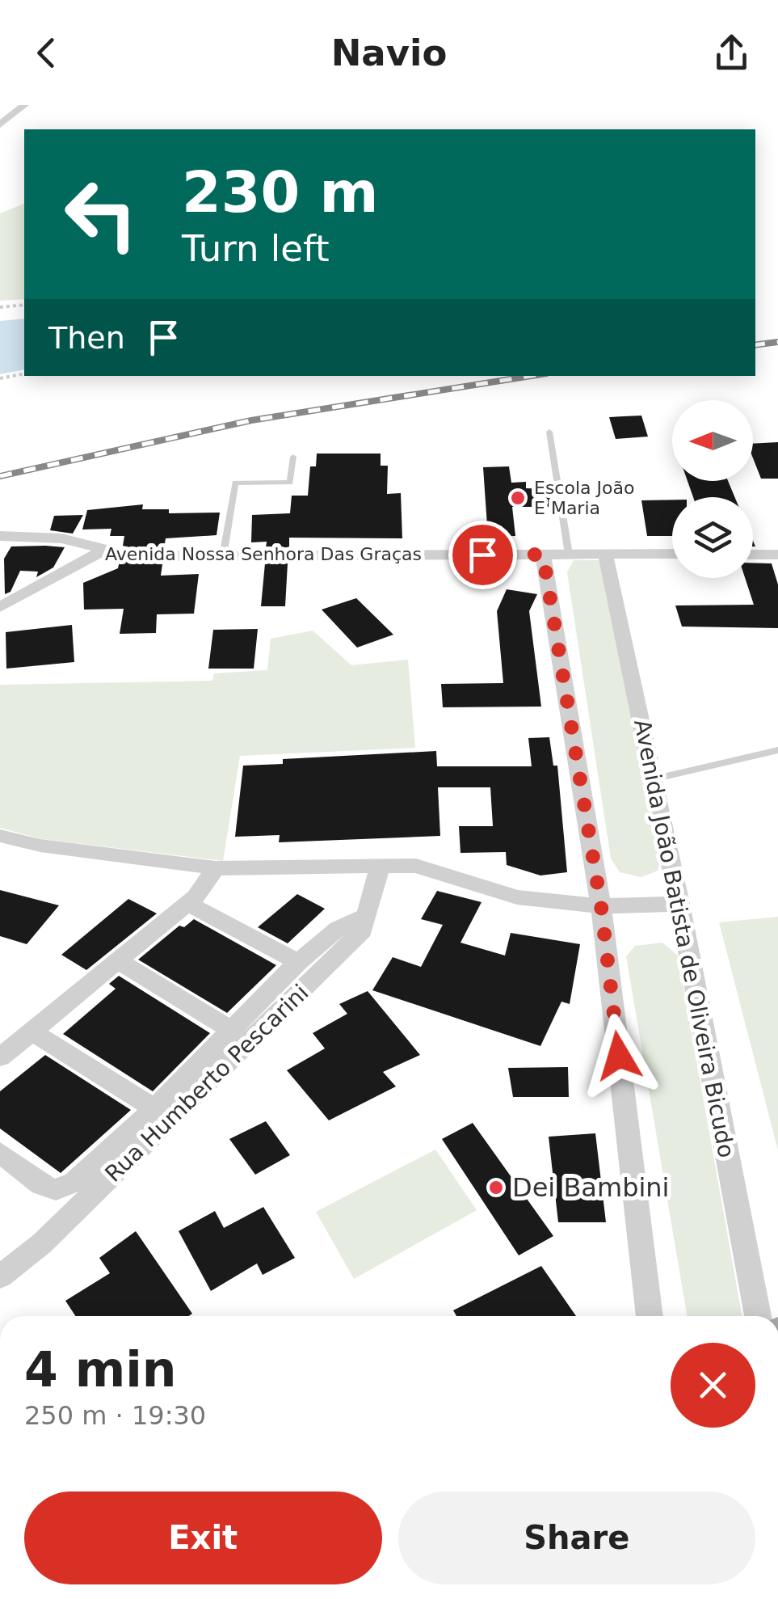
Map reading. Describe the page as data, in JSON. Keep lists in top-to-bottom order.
{
  "streets": {
    "street": ["Avenida Nossa Senhora Das Graças", "Avenida João Batista de Oliveira Bicudo", "Rua Humberto Pescarini"]
  },
  "crossings": [
    ["Avenida Nossa Senhora Das Graças", "Avenida João Batista de Oliveira Bicudo"]
  ],
  "places": ["Escola João E Maria", "Dei Bambini"],
  "north": "left",
  "page": {
    "header": "Navio",
    "turn": ["230 m", "Turn left"],
    "then": "Then",
    "heading": ["4 min", "250 m · 19:30"],
    "buttons": ["Exit", "Share"]
  }
}
